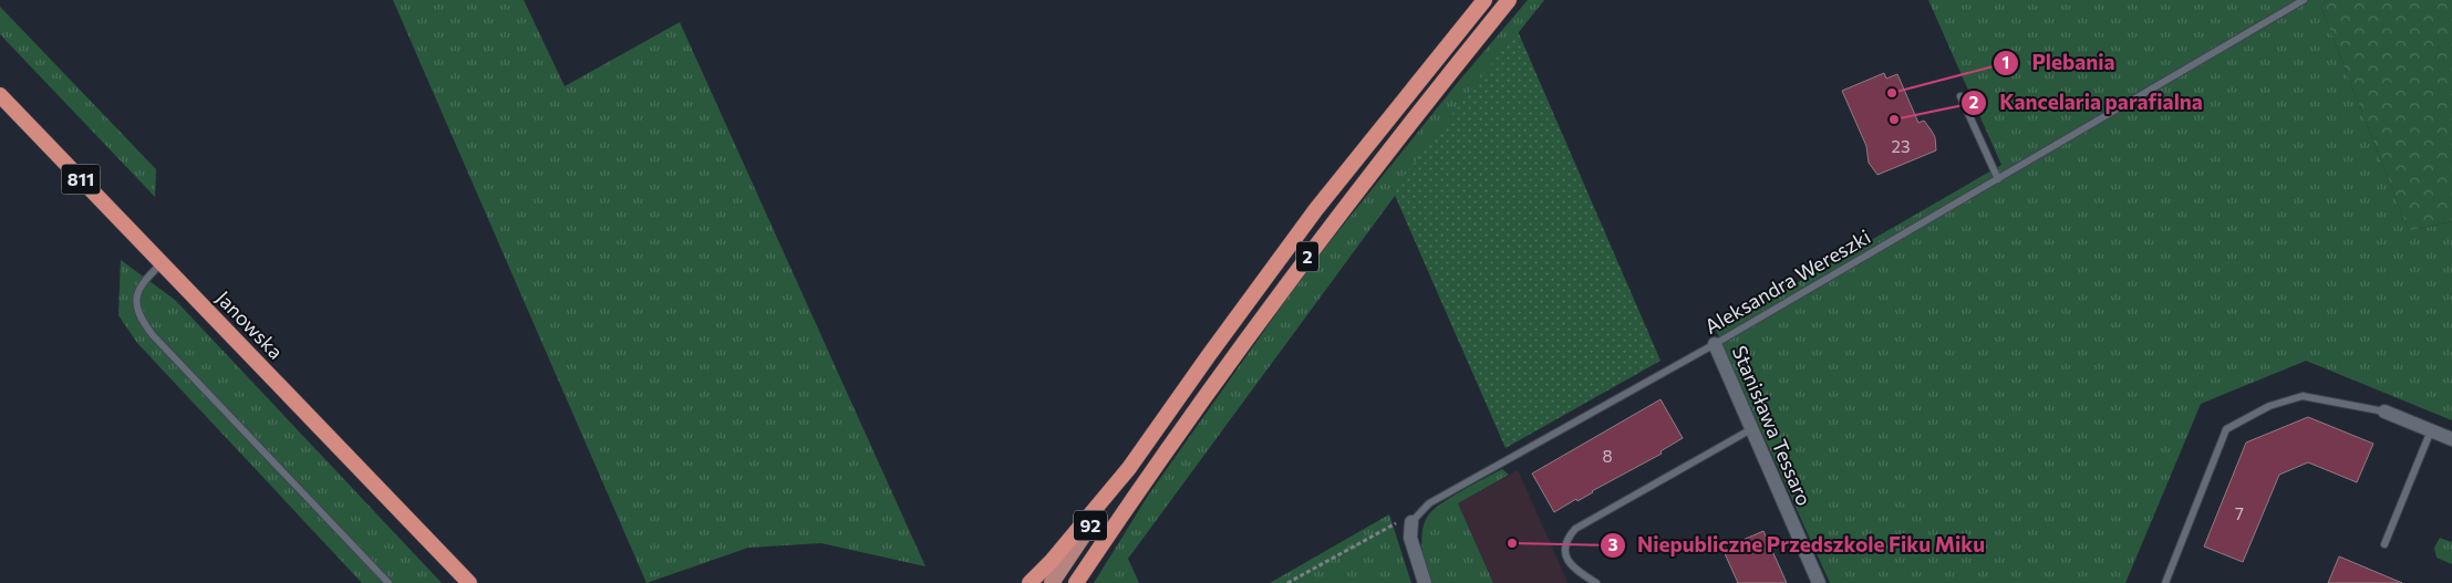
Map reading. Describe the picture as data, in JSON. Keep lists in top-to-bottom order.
{
  "streets": {
    "highway": ["811", "2", "Janowska"],
    "main road": ["92"],
    "street": ["Stanisława Tessaro"],
    "lane": ["Aleksandra Wereszki"]
  },
  "crossings": [
    ["2", "92"],
    ["Aleksandra Wereszki", "Stanisława Tessaro"]
  ],
  "places": ["Plebania", "Kancelaria parafialna", "Niepubliczne Przedszkole Fiku Miku"],
  "house_numbers": ["23", "8", "7"]
}
